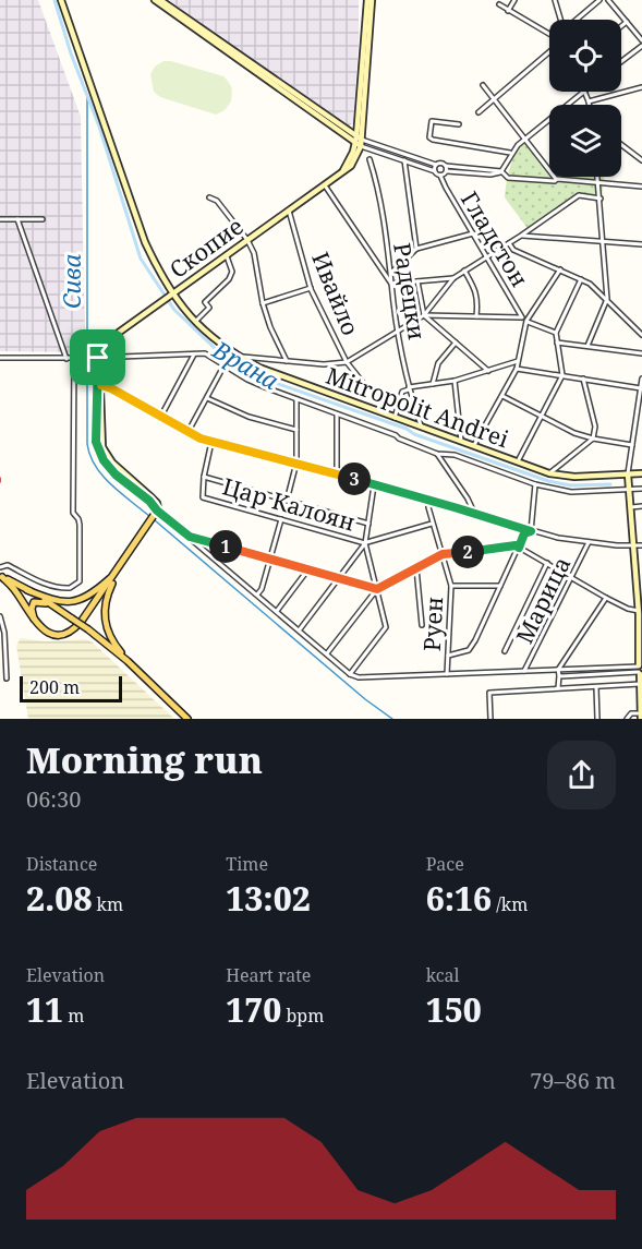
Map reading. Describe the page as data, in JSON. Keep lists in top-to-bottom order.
{
  "streets": {
    "street": [
      "Гладстон",
      "Скопие",
      "Радецки",
      "Ивайло",
      "Mitropolit Andrei",
      "Цар Калоян",
      "Марица",
      "Руен"
    ]
  },
  "crossings": [
    ["Скопие", "Ивайло"],
    ["Скопие", "Mitropolit Andrei"],
    ["Радецки", "Mitropolit Andrei"]
  ],
  "water": ["Сива", "Врана"],
  "scale_bar": "200 m",
  "page": {
    "pins": ["3", "1", "2"],
    "scale": "200 m",
    "heading": ["Morning run", "06:30"],
    "stats": [
      ["Distance", "2.08 km"],
      ["Time", "13:02"],
      ["Pace", "6:16 /km"],
      ["Elevation", "11 m"],
      ["Heart rate", "170 bpm"],
      ["kcal", "150"]
    ],
    "chart": ["Elevation", "79–86 m"]
  }
}
